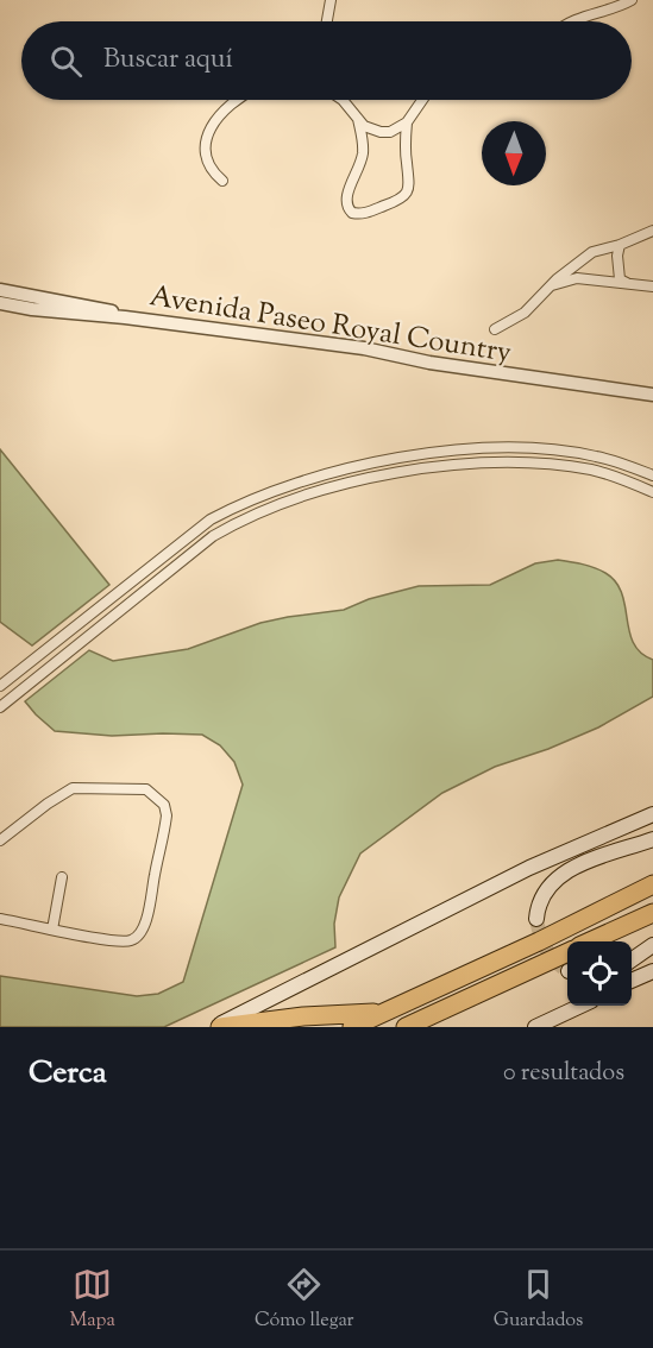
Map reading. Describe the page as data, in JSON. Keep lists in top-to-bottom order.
{
  "streets": {
    "street": ["Avenida Paseo Royal Country"]
  },
  "north": "bottom",
  "page": {
    "search": "Buscar aquí",
    "heading": ["Cerca", "0 resultados"],
    "nav": ["Mapa", "Cómo llegar", "Guardados"]
  }
}
